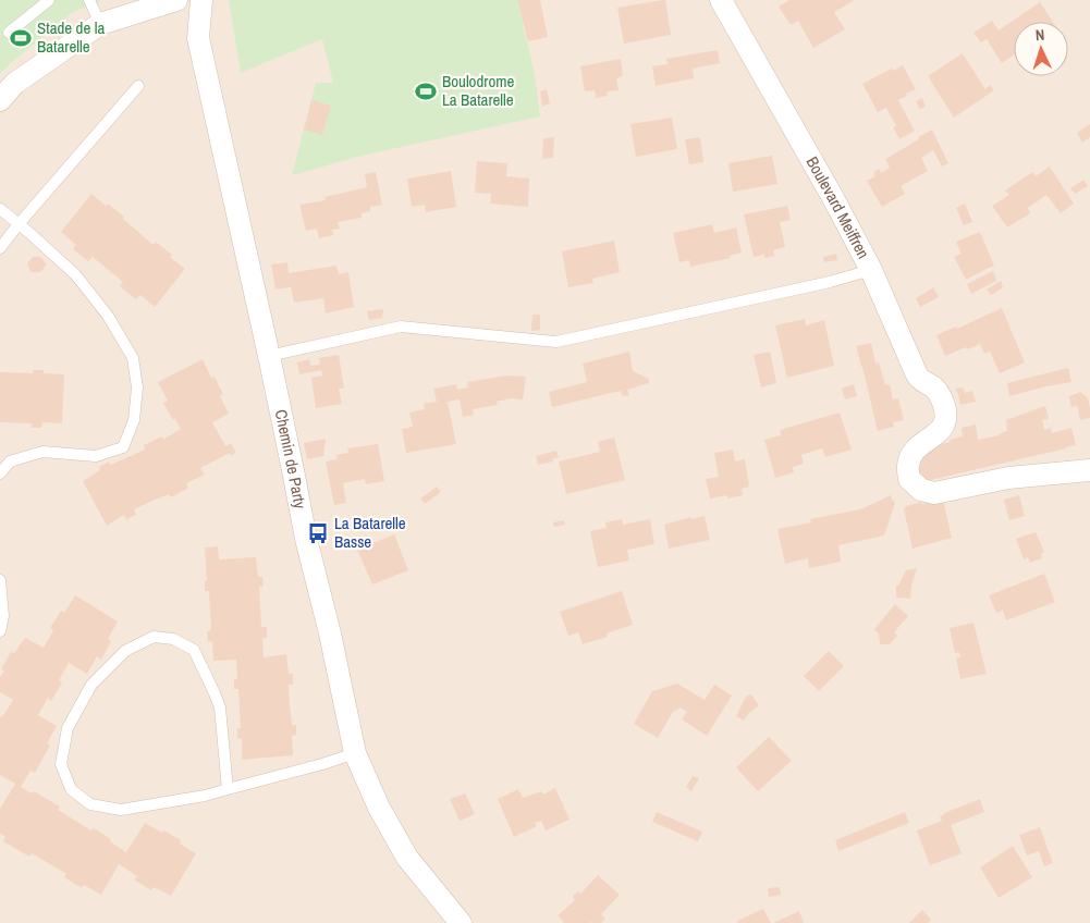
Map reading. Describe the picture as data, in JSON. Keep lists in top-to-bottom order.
{
  "streets": {
    "street": ["Boulevard Meiffren", "Chemin de Party"]
  },
  "places": {
    "sports": ["Stade de la Batarelle", "Boulodrome La Batarelle"],
    "bus stop": ["La Batarelle Basse"]
  },
  "north": "top"
}
